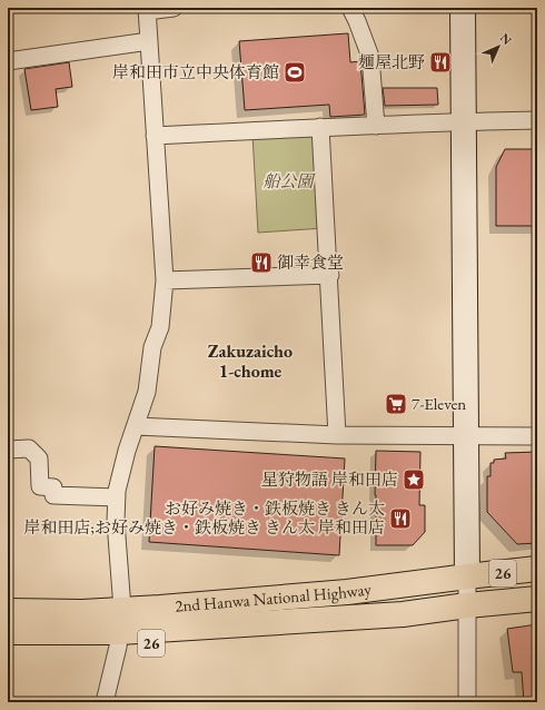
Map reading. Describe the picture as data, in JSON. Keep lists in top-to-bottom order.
{
  "streets": {
    "highway": ["26", "2nd Hanwa National Highway"]
  },
  "crossings": [
    ["26", "2nd Hanwa National Highway"]
  ],
  "districts": ["Zakuzaicho 1-chome"],
  "parks": ["船公園"],
  "places": {
    "restaurant": ["麺屋北野", "御幸食堂", "お好み焼き・鉄板焼き きん太 岸和田店;お好み焼き・鉄板焼き きん太 岸和田店"],
    "sports": ["岸和田市立中央体育館"],
    "supermarket": ["7-Eleven"],
    "place": ["星狩物語 岸和田店"]
  },
  "north": "top right"
}
